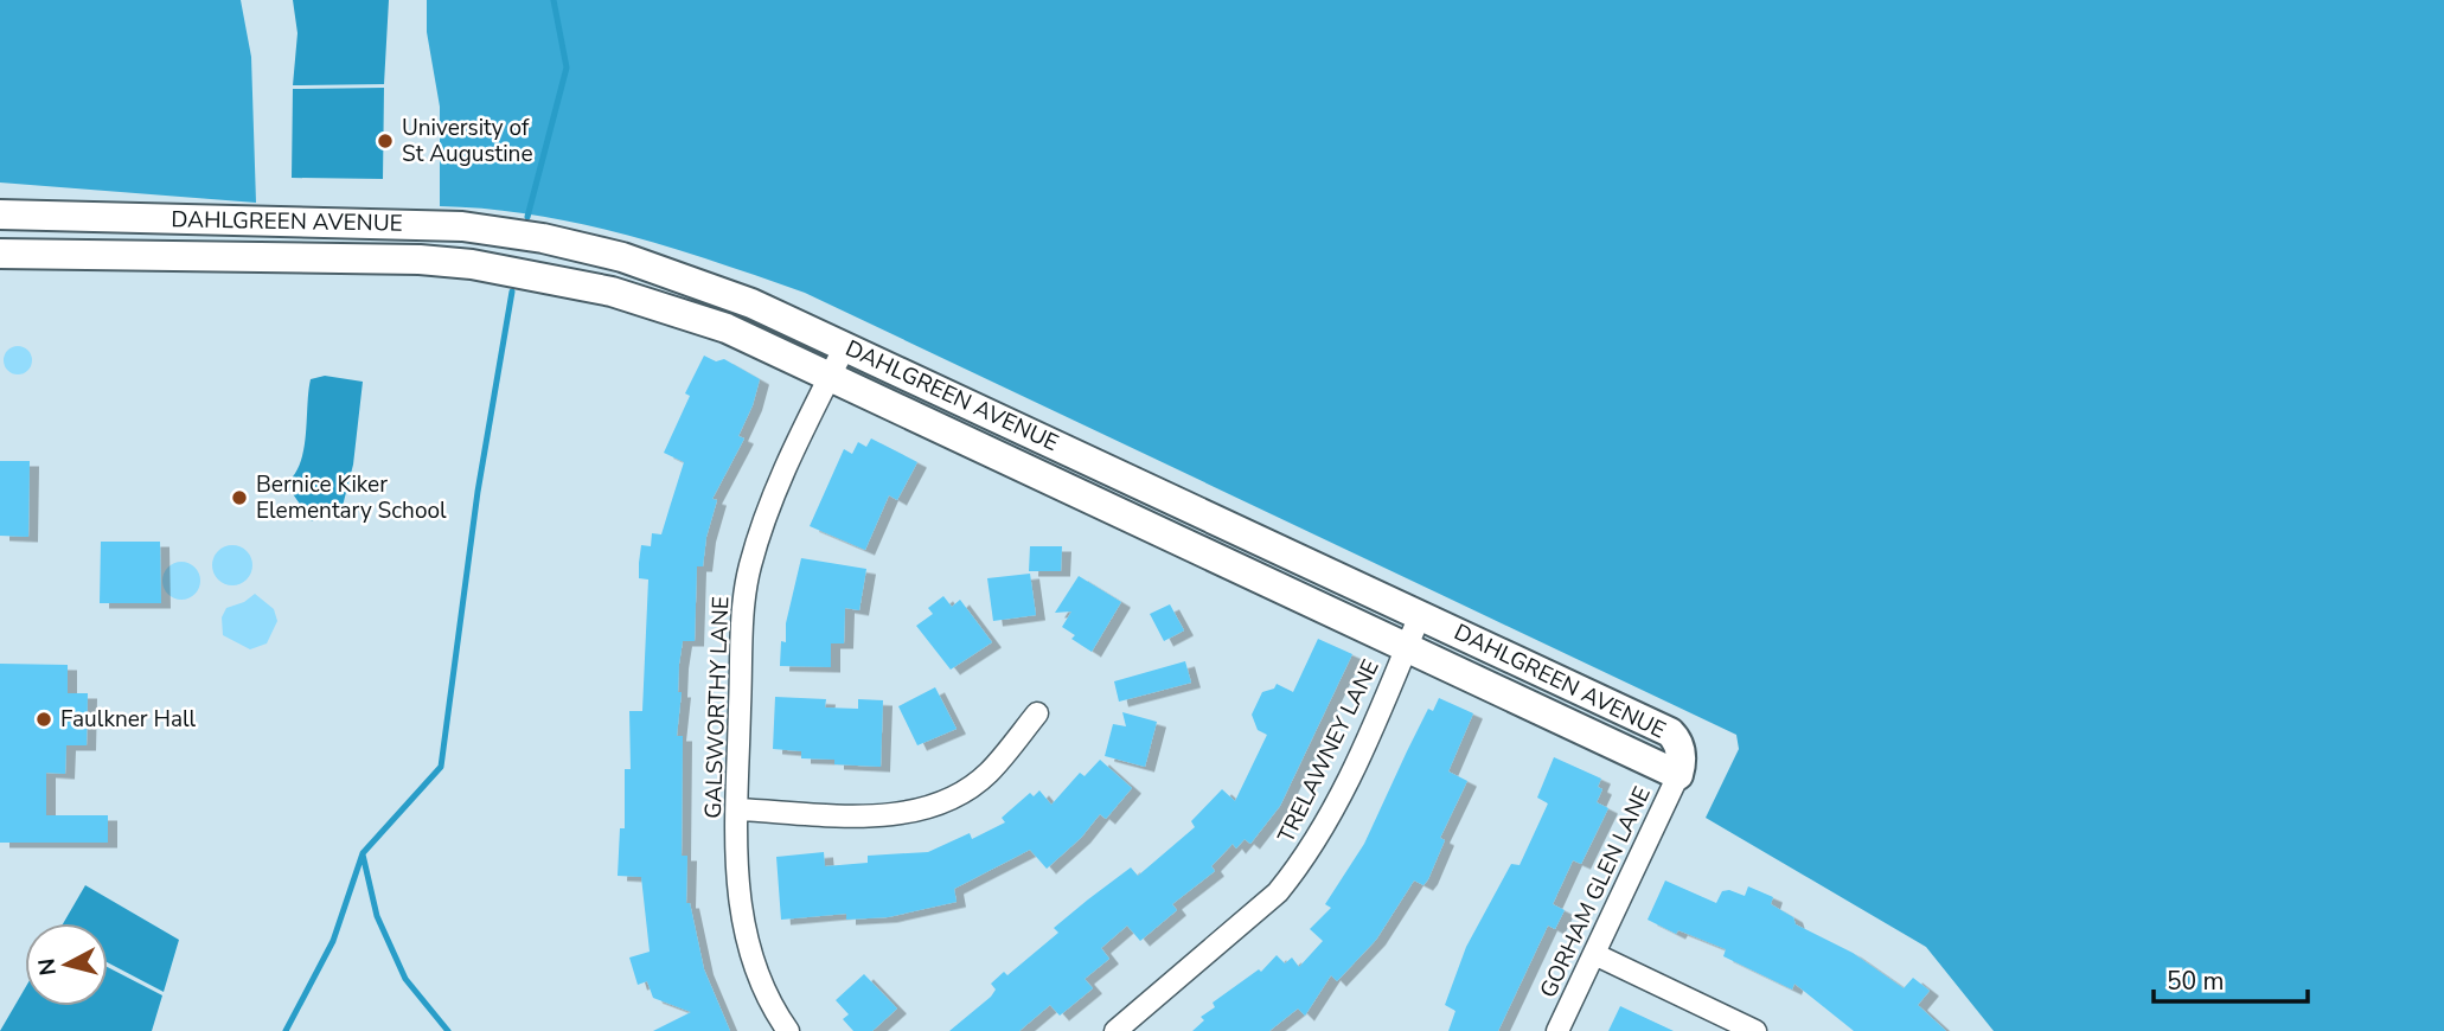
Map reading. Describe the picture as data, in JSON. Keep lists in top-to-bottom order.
{
  "streets": {
    "street": [
      "DAHLGREEN AVENUE",
      "GALSWORTHY LANE",
      "TRELAWNEY LANE",
      "GORHAM GLEN LANE"
    ]
  },
  "crossings": [
    ["DAHLGREEN AVENUE", "GALSWORTHY LANE"],
    ["DAHLGREEN AVENUE", "TRELAWNEY LANE"],
    ["DAHLGREEN AVENUE", "GORHAM GLEN LANE"]
  ],
  "places": ["University of St Augustine", "Bernice Kiker Elementary School", "Faulkner Hall"],
  "scale_bar": "50 m",
  "north": "left"
}
